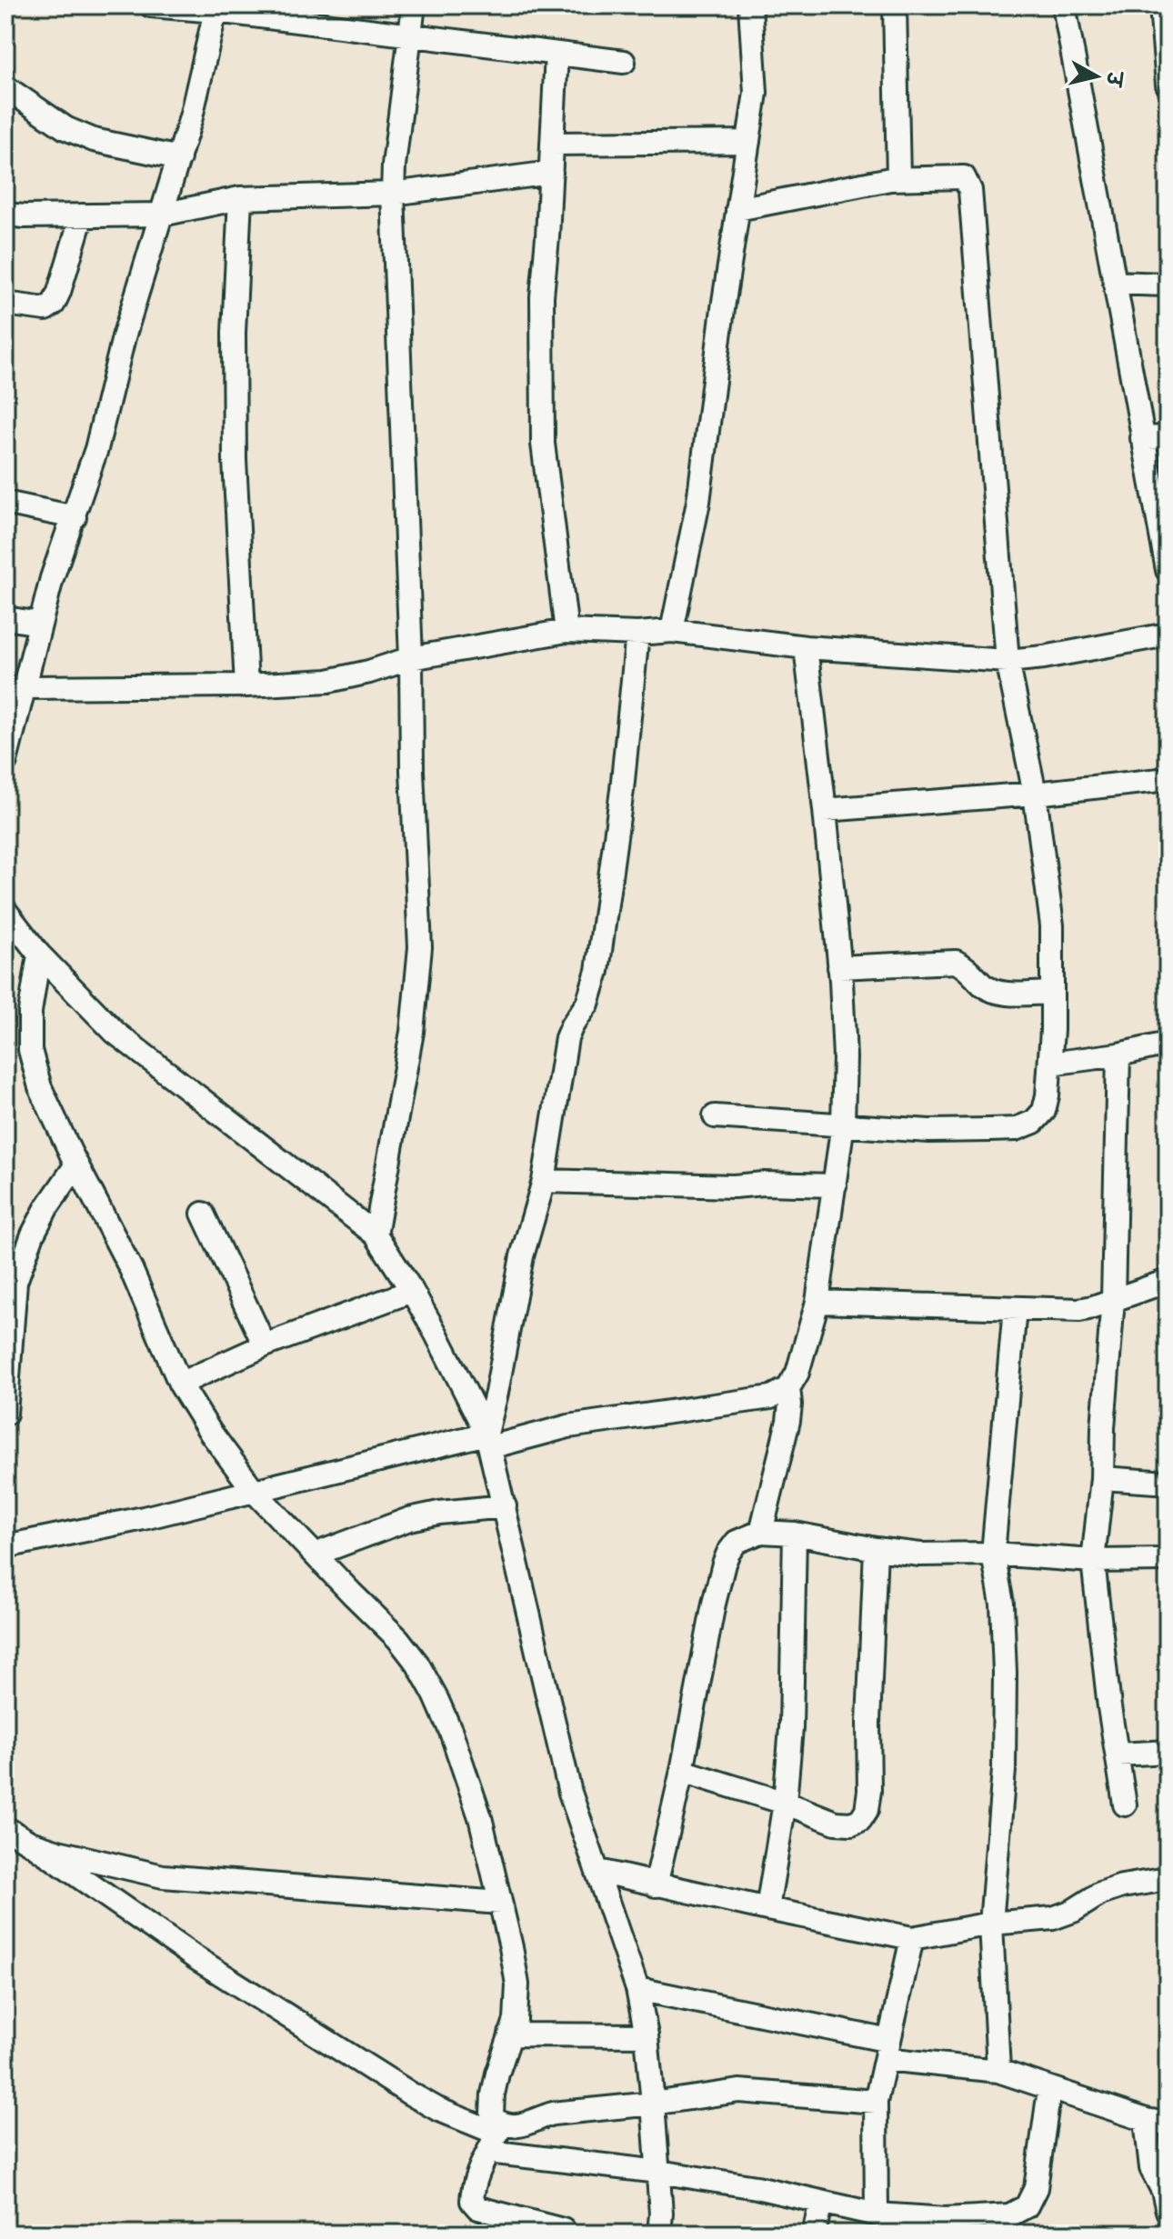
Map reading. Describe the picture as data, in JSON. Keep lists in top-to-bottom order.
{
  "north": "right"
}
